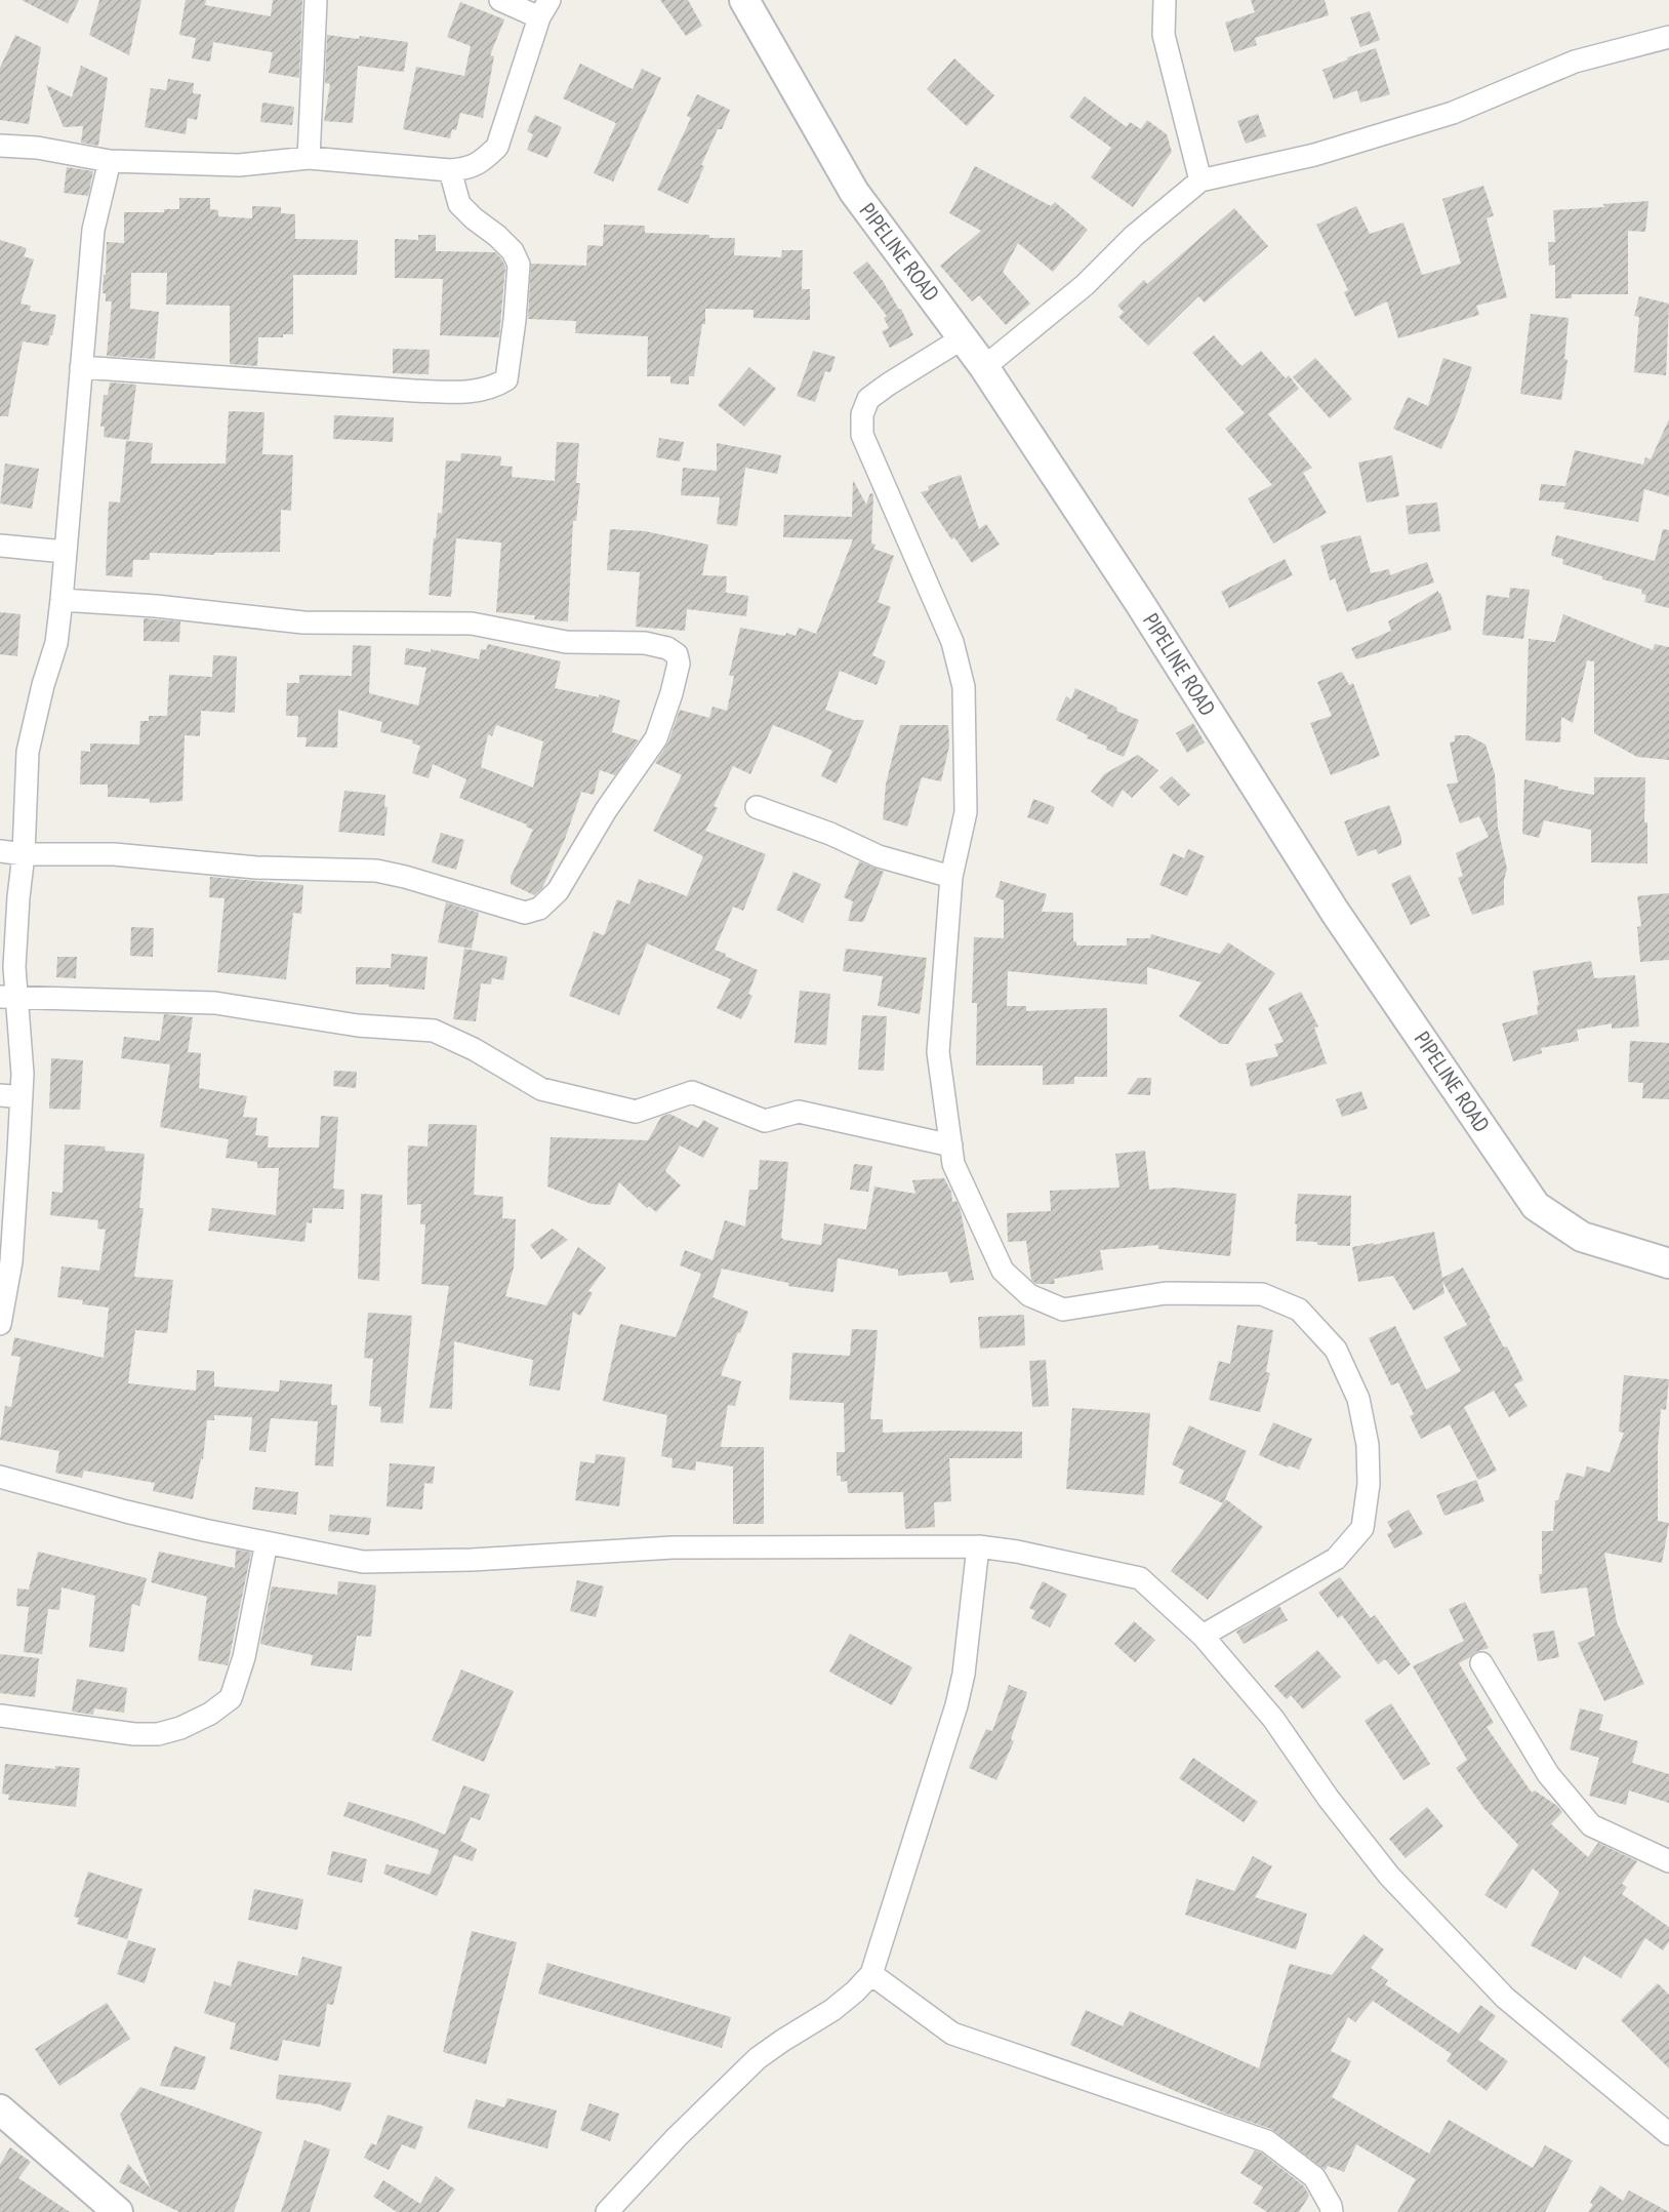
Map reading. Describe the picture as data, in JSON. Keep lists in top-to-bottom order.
{
  "streets": {
    "street": ["PIPELINE ROAD"]
  }
}
